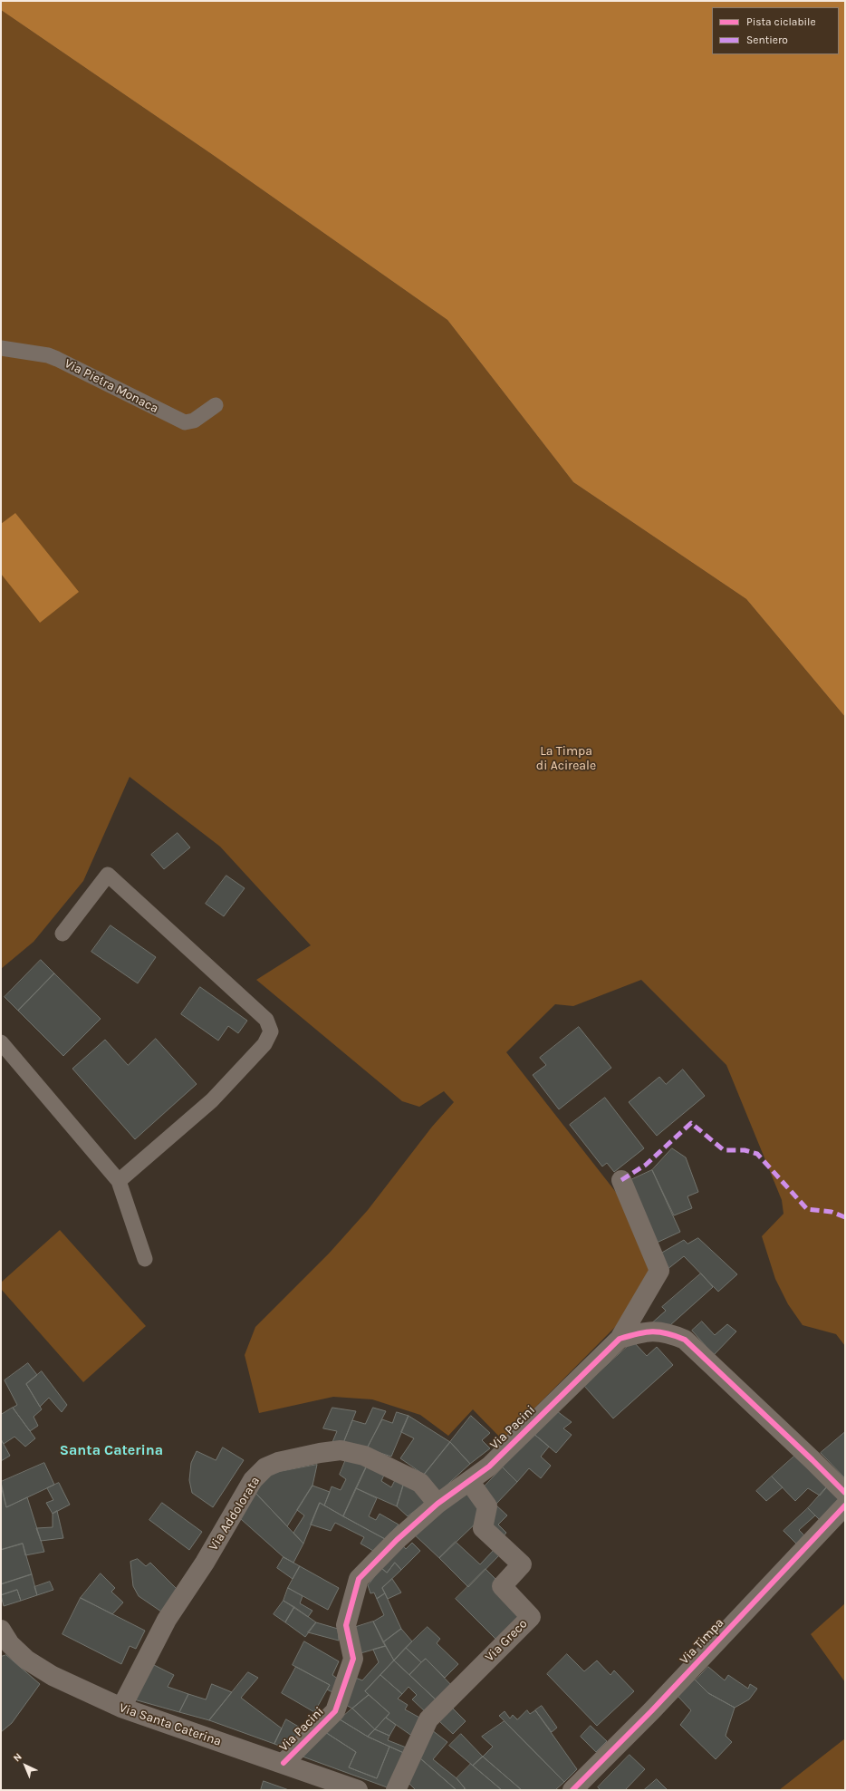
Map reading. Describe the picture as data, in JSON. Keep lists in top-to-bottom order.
{
  "streets": {
    "street": [
      "Via Pacini",
      "Via Addolorata",
      "Via Greco",
      "Via Timpa",
      "Via Santa Caterina"
    ],
    "lane": ["Via Pietra Monaca"]
  },
  "crossings": [
    ["Via Pacini", "Via Addolorata"],
    ["Via Pacini", "Via Greco"],
    ["Via Pacini", "Via Santa Caterina"],
    ["Via Addolorata", "Via Santa Caterina"]
  ],
  "districts": ["Santa Caterina"],
  "parks": ["La Timpa di Acireale"],
  "legend": ["Pista ciclabile", "Sentiero"],
  "north": "top left"
}
